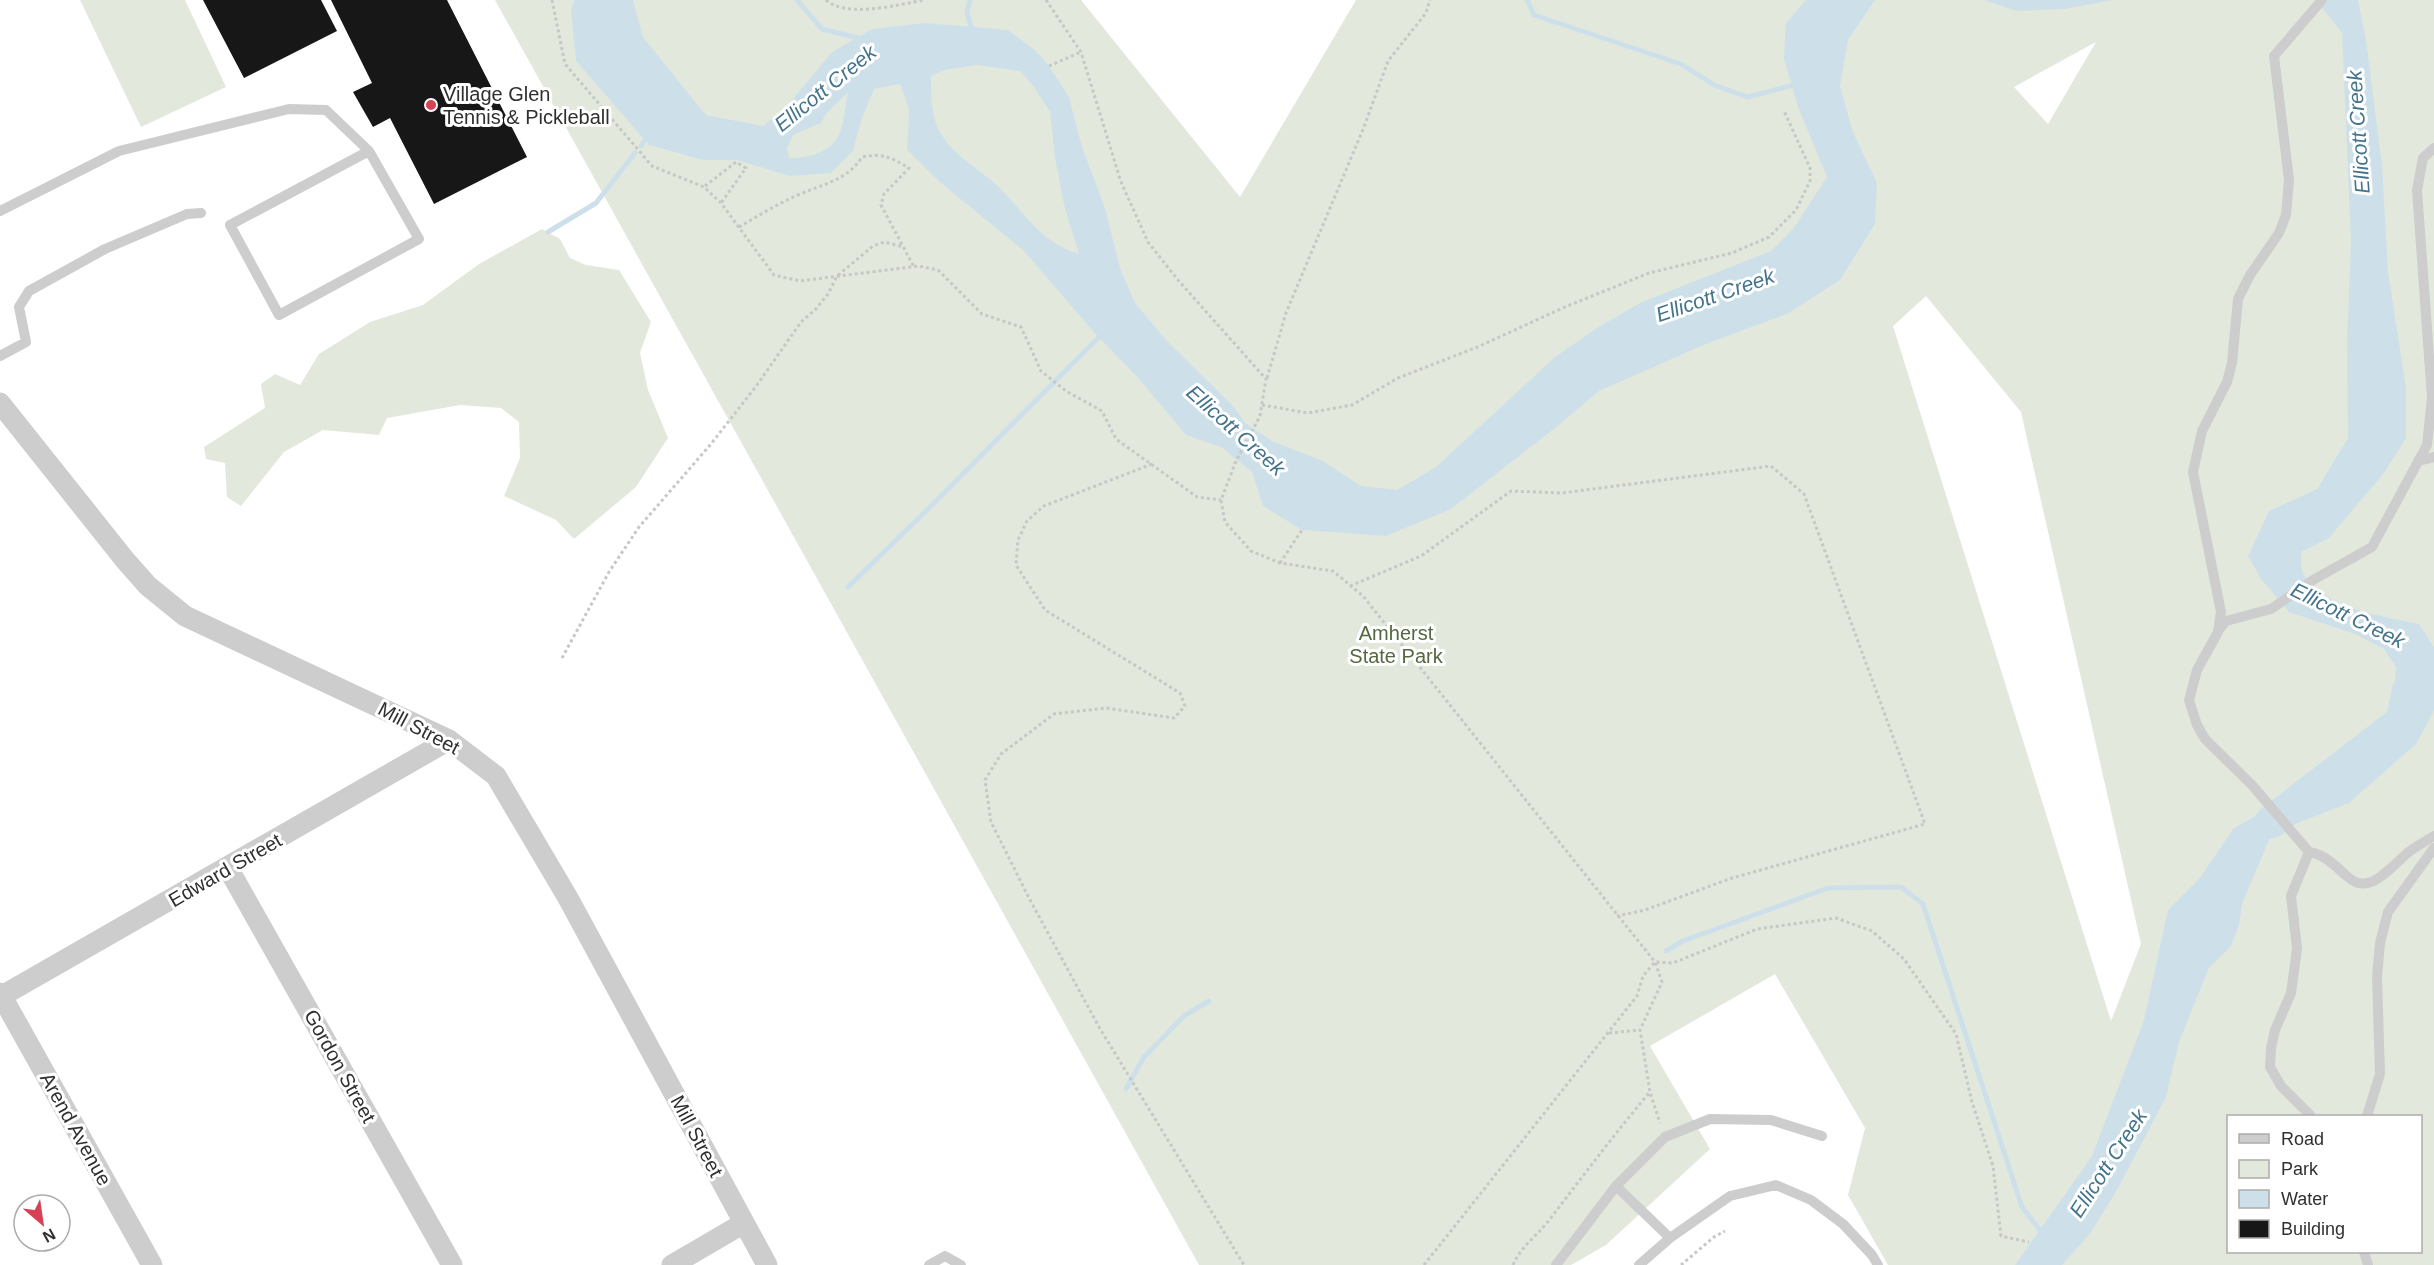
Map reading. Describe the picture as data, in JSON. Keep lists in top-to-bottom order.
{
  "streets": {
    "street": [
      "Mill Street",
      "Edward Street",
      "Gordon Street",
      "Arend Avenue"
    ]
  },
  "crossings": [
    ["Mill Street", "Edward Street"],
    ["Edward Street", "Gordon Street"],
    ["Edward Street", "Arend Avenue"]
  ],
  "water": ["Ellicott Creek"],
  "parks": ["Amherst State Park"],
  "places": ["Village Glen Tennis & Pickleball"],
  "legend": [
    "Road",
    "Park",
    "Water",
    "Building"
  ],
  "north": "bottom right"
}
